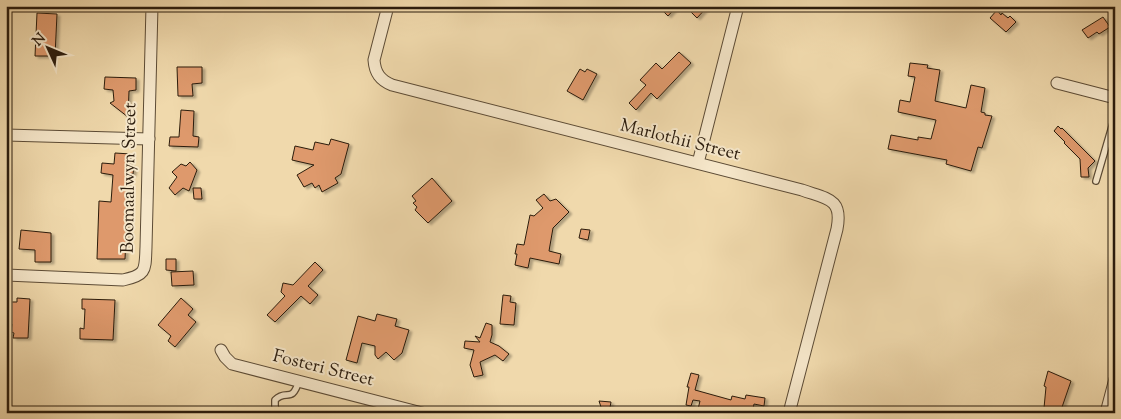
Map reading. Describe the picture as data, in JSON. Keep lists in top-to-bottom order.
{
  "streets": {
    "street": ["Marlothii Street", "Boomaalwyn Street", "Fosteri Street"]
  },
  "north": "top left"
}
